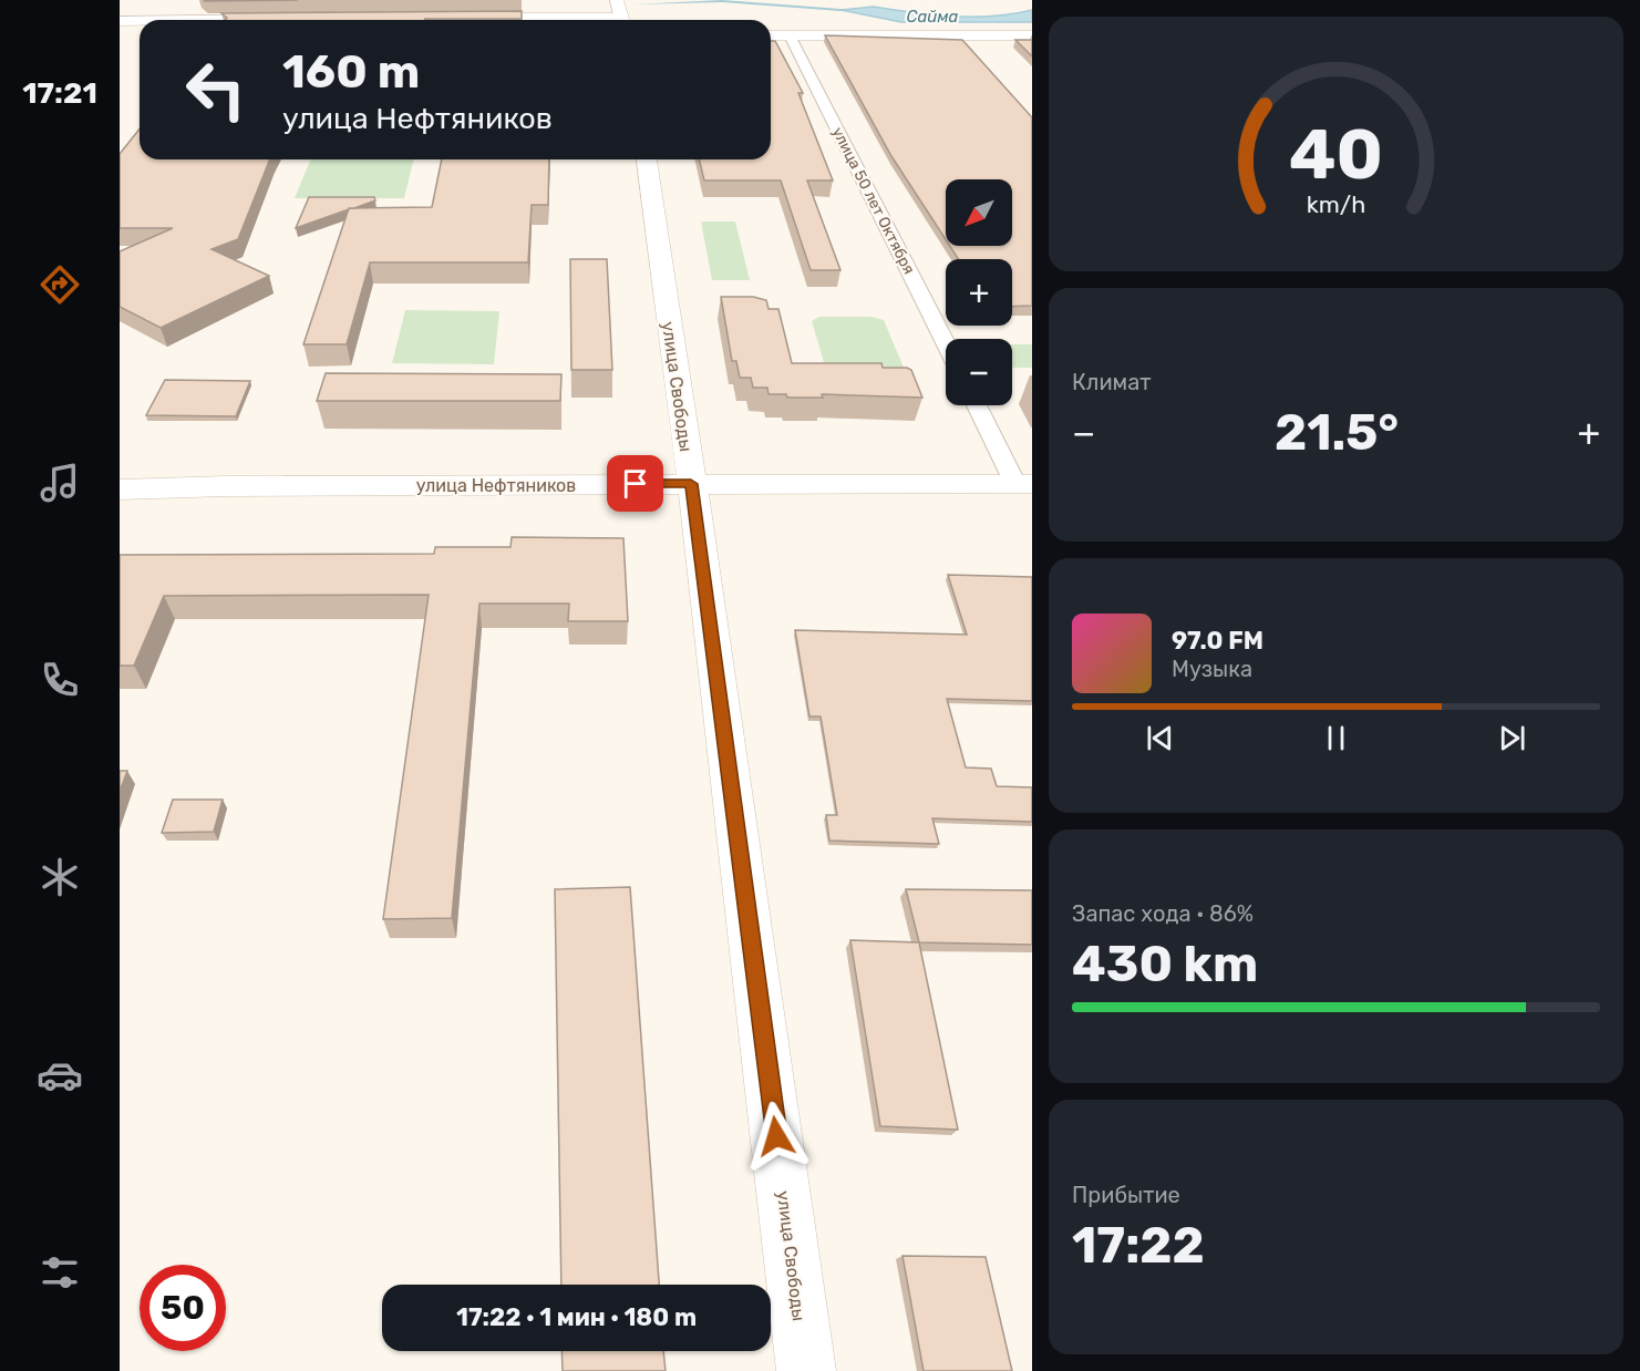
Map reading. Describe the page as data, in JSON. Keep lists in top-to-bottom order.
{
  "streets": {
    "main road": ["улица Свободы", "улица Нефтяников"],
    "street": ["улица 50 лет Октября"]
  },
  "crossings": [
    ["улица Свободы", "улица Нефтяников"]
  ],
  "water": ["Сайма"],
  "north": "bottom left",
  "page": {
    "tabs": "17:21",
    "turn": ["160 m", "улица Нефтяников"],
    "map_buttons": ["+", "−"],
    "tile": [
      "Климат",
      ["Запас хода · 86%", "430 km"],
      ["Прибытие", "17:22"]
    ],
    "heat": ["−", "21.5°", "+"],
    "song": ["97.0 FM", "Музыка"],
    "limit": "50",
    "trip": "17:22 · 1 мин · 180 m",
    "gauge": ["40", "km/h"]
  }
}
